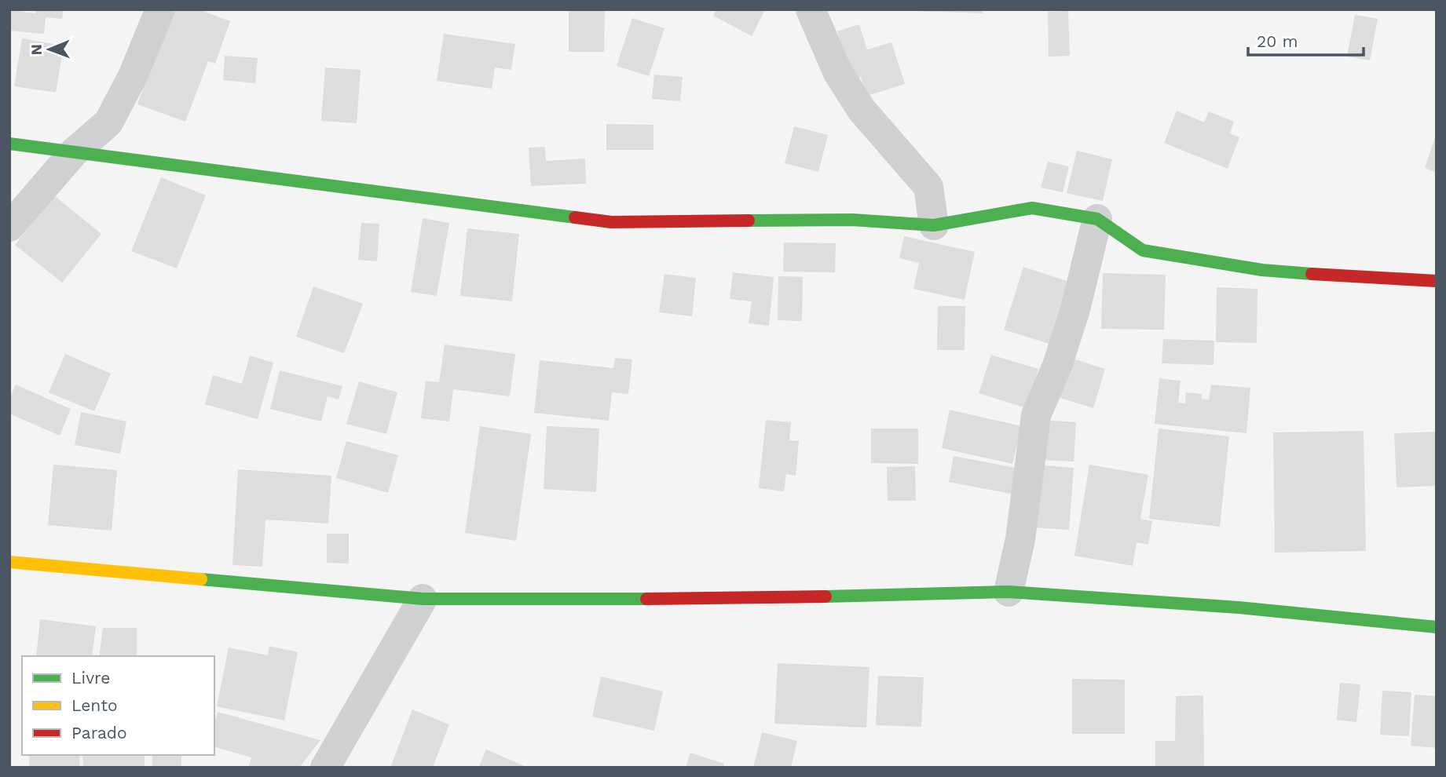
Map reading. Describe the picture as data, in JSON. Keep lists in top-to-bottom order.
{
  "legend": ["Livre", "Lento", "Parado"],
  "scale_bar": "20 m",
  "north": "left"
}
